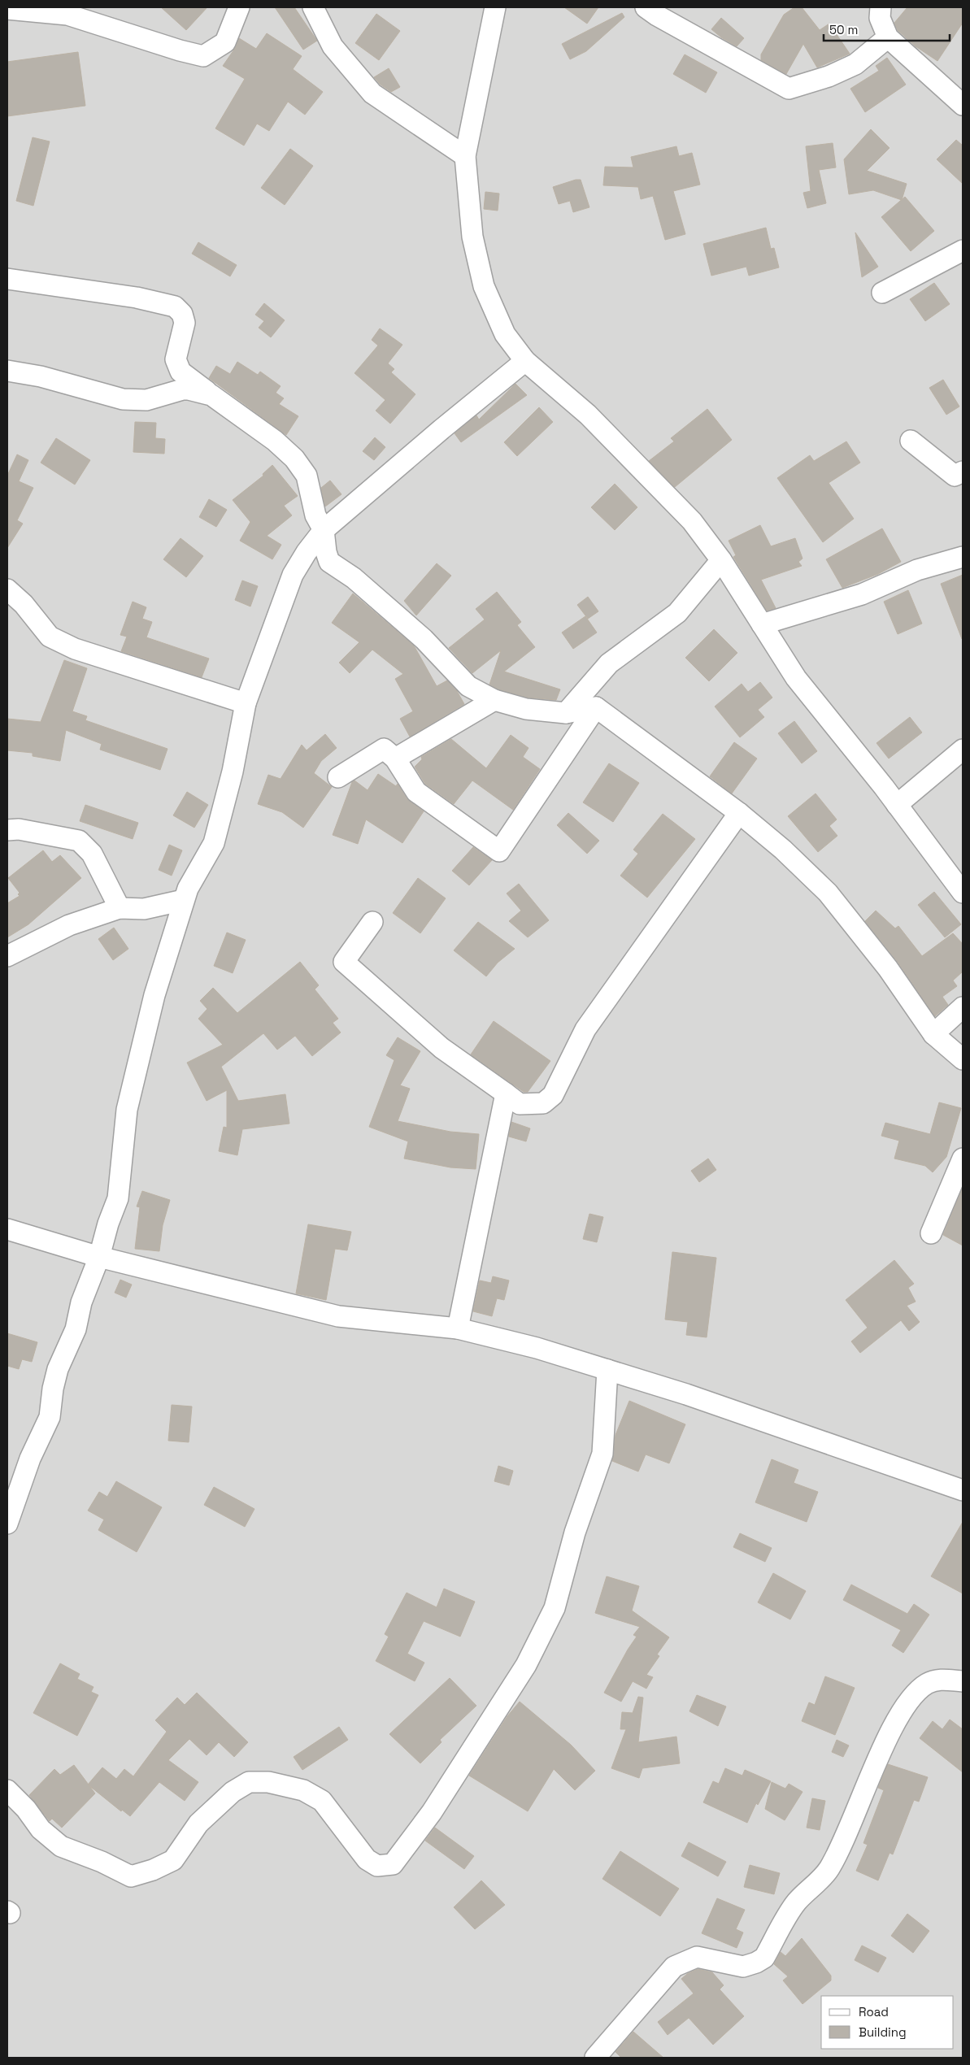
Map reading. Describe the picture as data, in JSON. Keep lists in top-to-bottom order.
{
  "legend": ["Road", "Building"],
  "scale_bar": "50 m"
}
